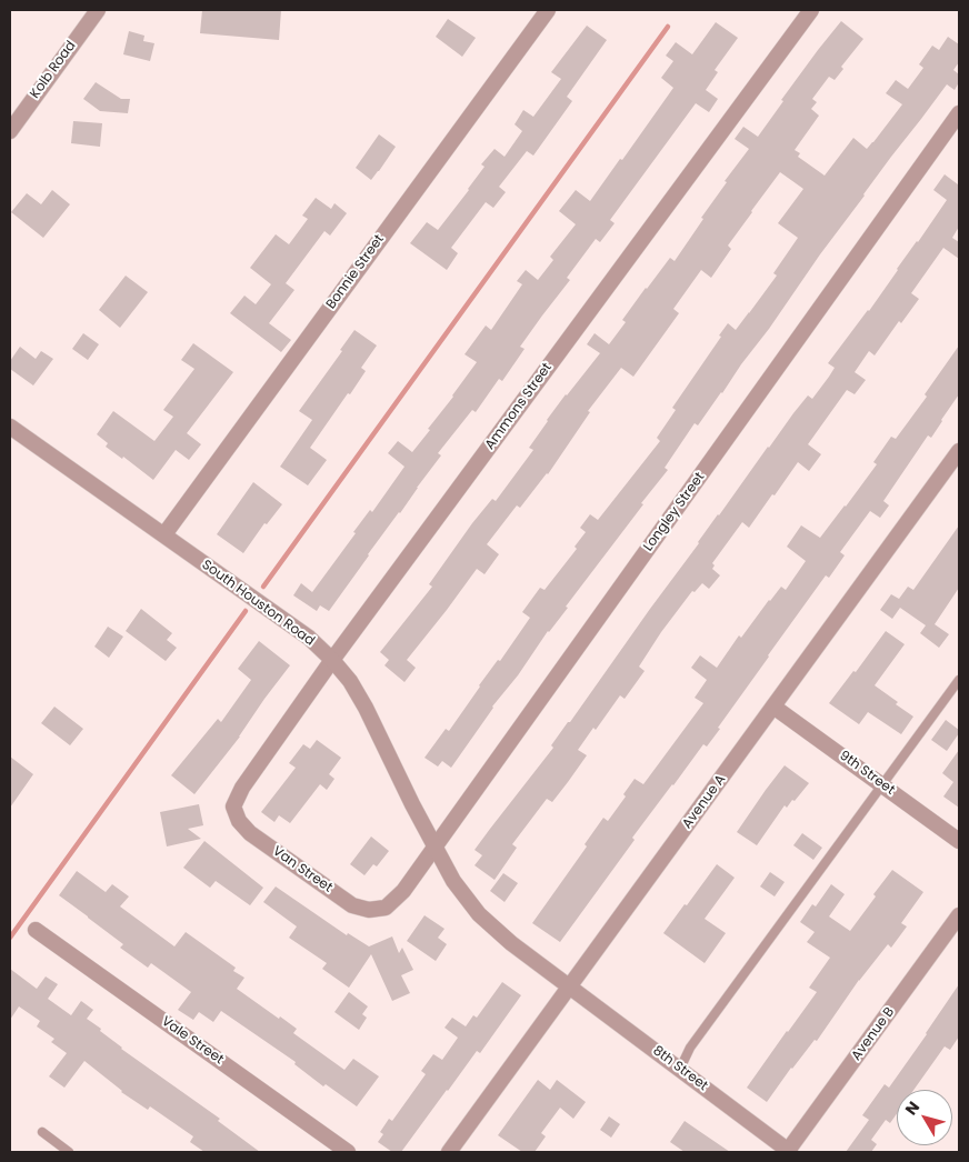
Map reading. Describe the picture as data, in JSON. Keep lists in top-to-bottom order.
{
  "streets": {
    "street": [
      "Kolb Road",
      "Bonnie Street",
      "Ammons Street",
      "Longley Street",
      "South Houston Road",
      "9th Street",
      "Avenue A",
      "Van Street",
      "Avenue B",
      "Vale Street",
      "8th Street"
    ]
  },
  "crossings": [
    ["Bonnie Street", "South Houston Road"],
    ["Ammons Street", "South Houston Road"],
    ["Ammons Street", "Van Street"],
    ["Longley Street", "South Houston Road"],
    ["Longley Street", "Van Street"],
    ["South Houston Road", "Avenue A"],
    ["South Houston Road", "8th Street"],
    ["9th Street", "Avenue A"],
    ["Avenue A", "8th Street"],
    ["Avenue B", "8th Street"]
  ],
  "north": "top left"
}
